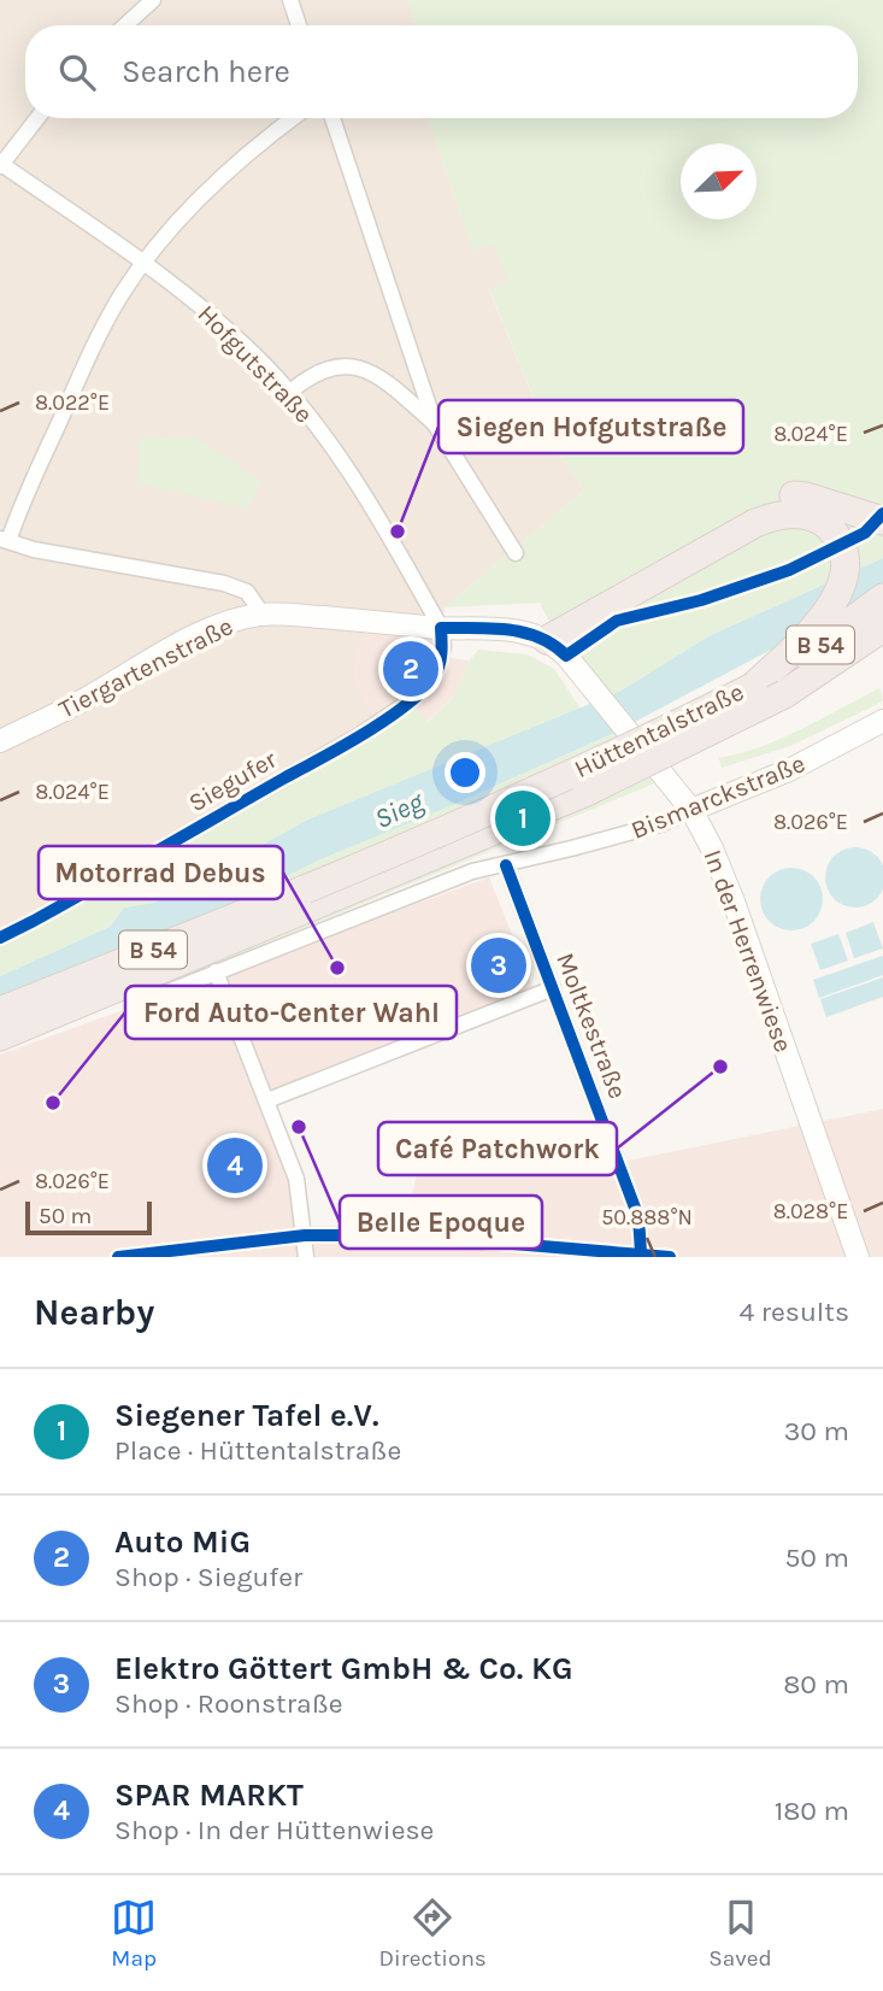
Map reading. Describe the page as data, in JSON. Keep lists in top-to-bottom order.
{
  "streets": {
    "highway": ["B 54", "Hüttentalstraße"],
    "street": [
      "Hofgutstraße",
      "Tiergartenstraße",
      "Siegufer",
      "Bismarckstraße",
      "In der Herrenwiese",
      "Moltkestraße"
    ]
  },
  "crossings": [
    ["Hofgutstraße", "Tiergartenstraße"],
    ["Hofgutstraße", "Siegufer"],
    ["Tiergartenstraße", "Siegufer"],
    ["Tiergartenstraße", "In der Herrenwiese"],
    ["Bismarckstraße", "In der Herrenwiese"],
    ["Bismarckstraße", "Moltkestraße"]
  ],
  "water": ["Sieg"],
  "places": [
    "Siegen Hofgutstraße",
    "Motorrad Debus",
    "Café Patchwork",
    "Ford Auto-Center Wahl",
    "Belle Epoque"
  ],
  "scale_bar": "50 m",
  "north": "top right",
  "page": {
    "search": "Search here",
    "pins": [
      "2",
      "1",
      "3",
      "4"
    ],
    "scale": "50 m",
    "heading": ["Nearby", "4 results"],
    "list": [
      {
        "mark": "1",
        "name": "Siegener Tafel e.V.",
        "note": "Place · Hüttentalstraße",
        "value": "30 m"
      },
      {
        "mark": "2",
        "name": "Auto MiG",
        "note": "Shop · Siegufer",
        "value": "50 m"
      },
      {
        "mark": "3",
        "name": "Elektro Göttert GmbH & Co. KG",
        "note": "Shop · Roonstraße",
        "value": "80 m"
      },
      {
        "mark": "4",
        "name": "SPAR MARKT",
        "note": "Shop · In der Hüttenwiese",
        "value": "180 m"
      }
    ],
    "nav": ["Map", "Directions", "Saved"]
  },
  "coordinates": [
    "8.022°E",
    "8.024°E",
    "8.026°E",
    "8.028°E",
    "50.888°N"
  ]
}
